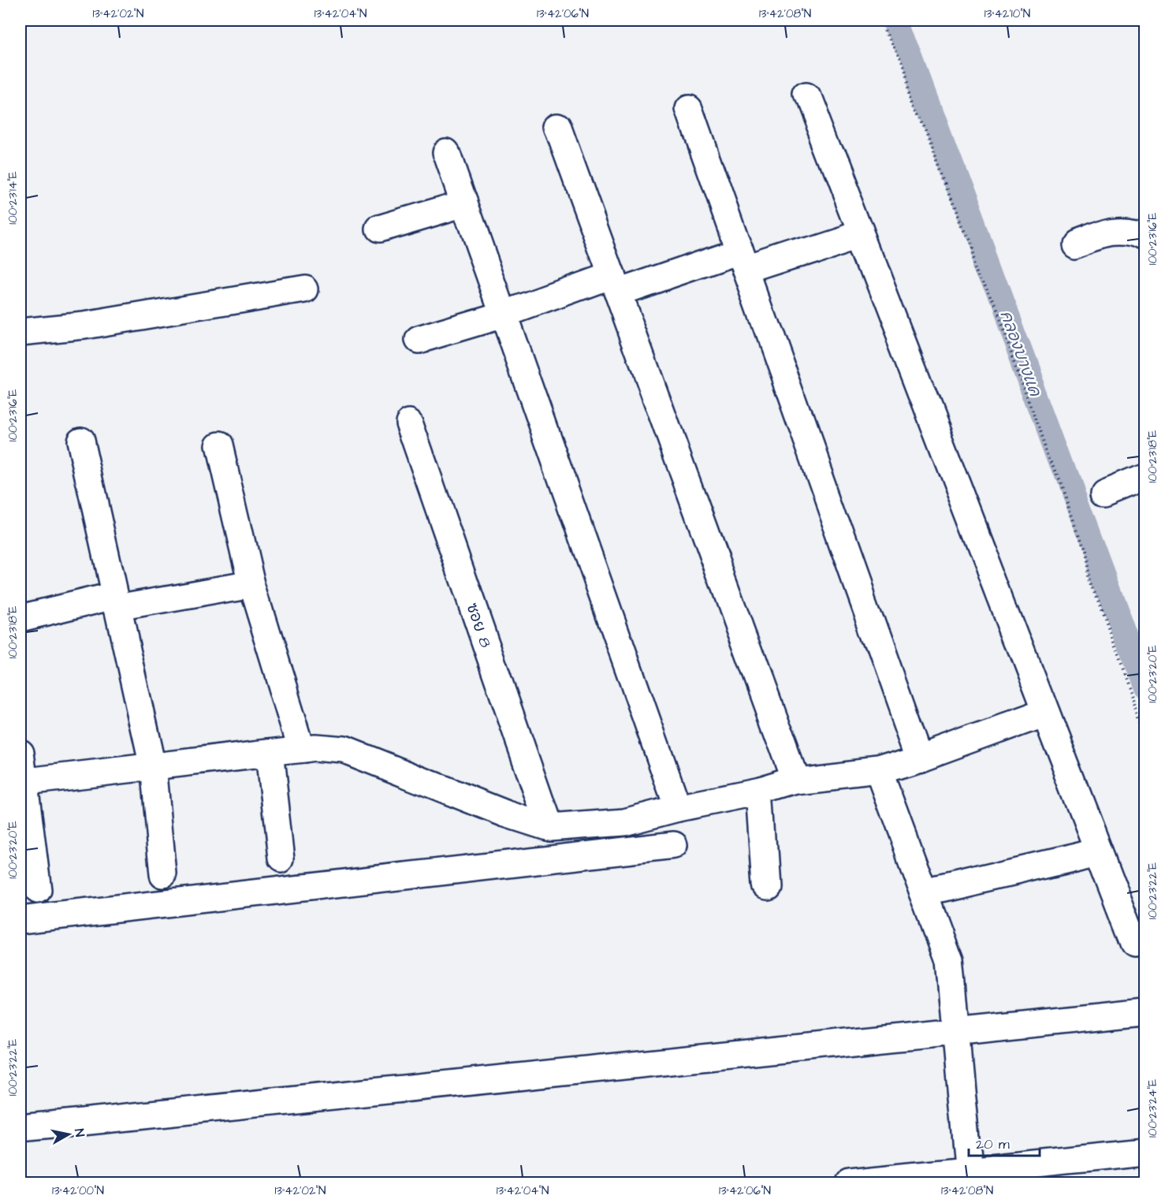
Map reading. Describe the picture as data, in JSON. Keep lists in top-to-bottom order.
{
  "streets": {
    "street": ["ซอย 8"]
  },
  "water": ["คลองบางแค"],
  "scale_bar": "20 m",
  "north": "right",
  "coordinates": [
    "13°42'02\"N",
    "13°42'04\"N",
    "13°42'06\"N",
    "13°42'08\"N",
    "13°42'10\"N",
    "100°23'14\"E",
    "100°23'16\"E",
    "100°23'18\"E",
    "100°23'20\"E",
    "100°23'22\"E",
    "100°23'24\"E",
    "13°42'00\"N"
  ]
}
